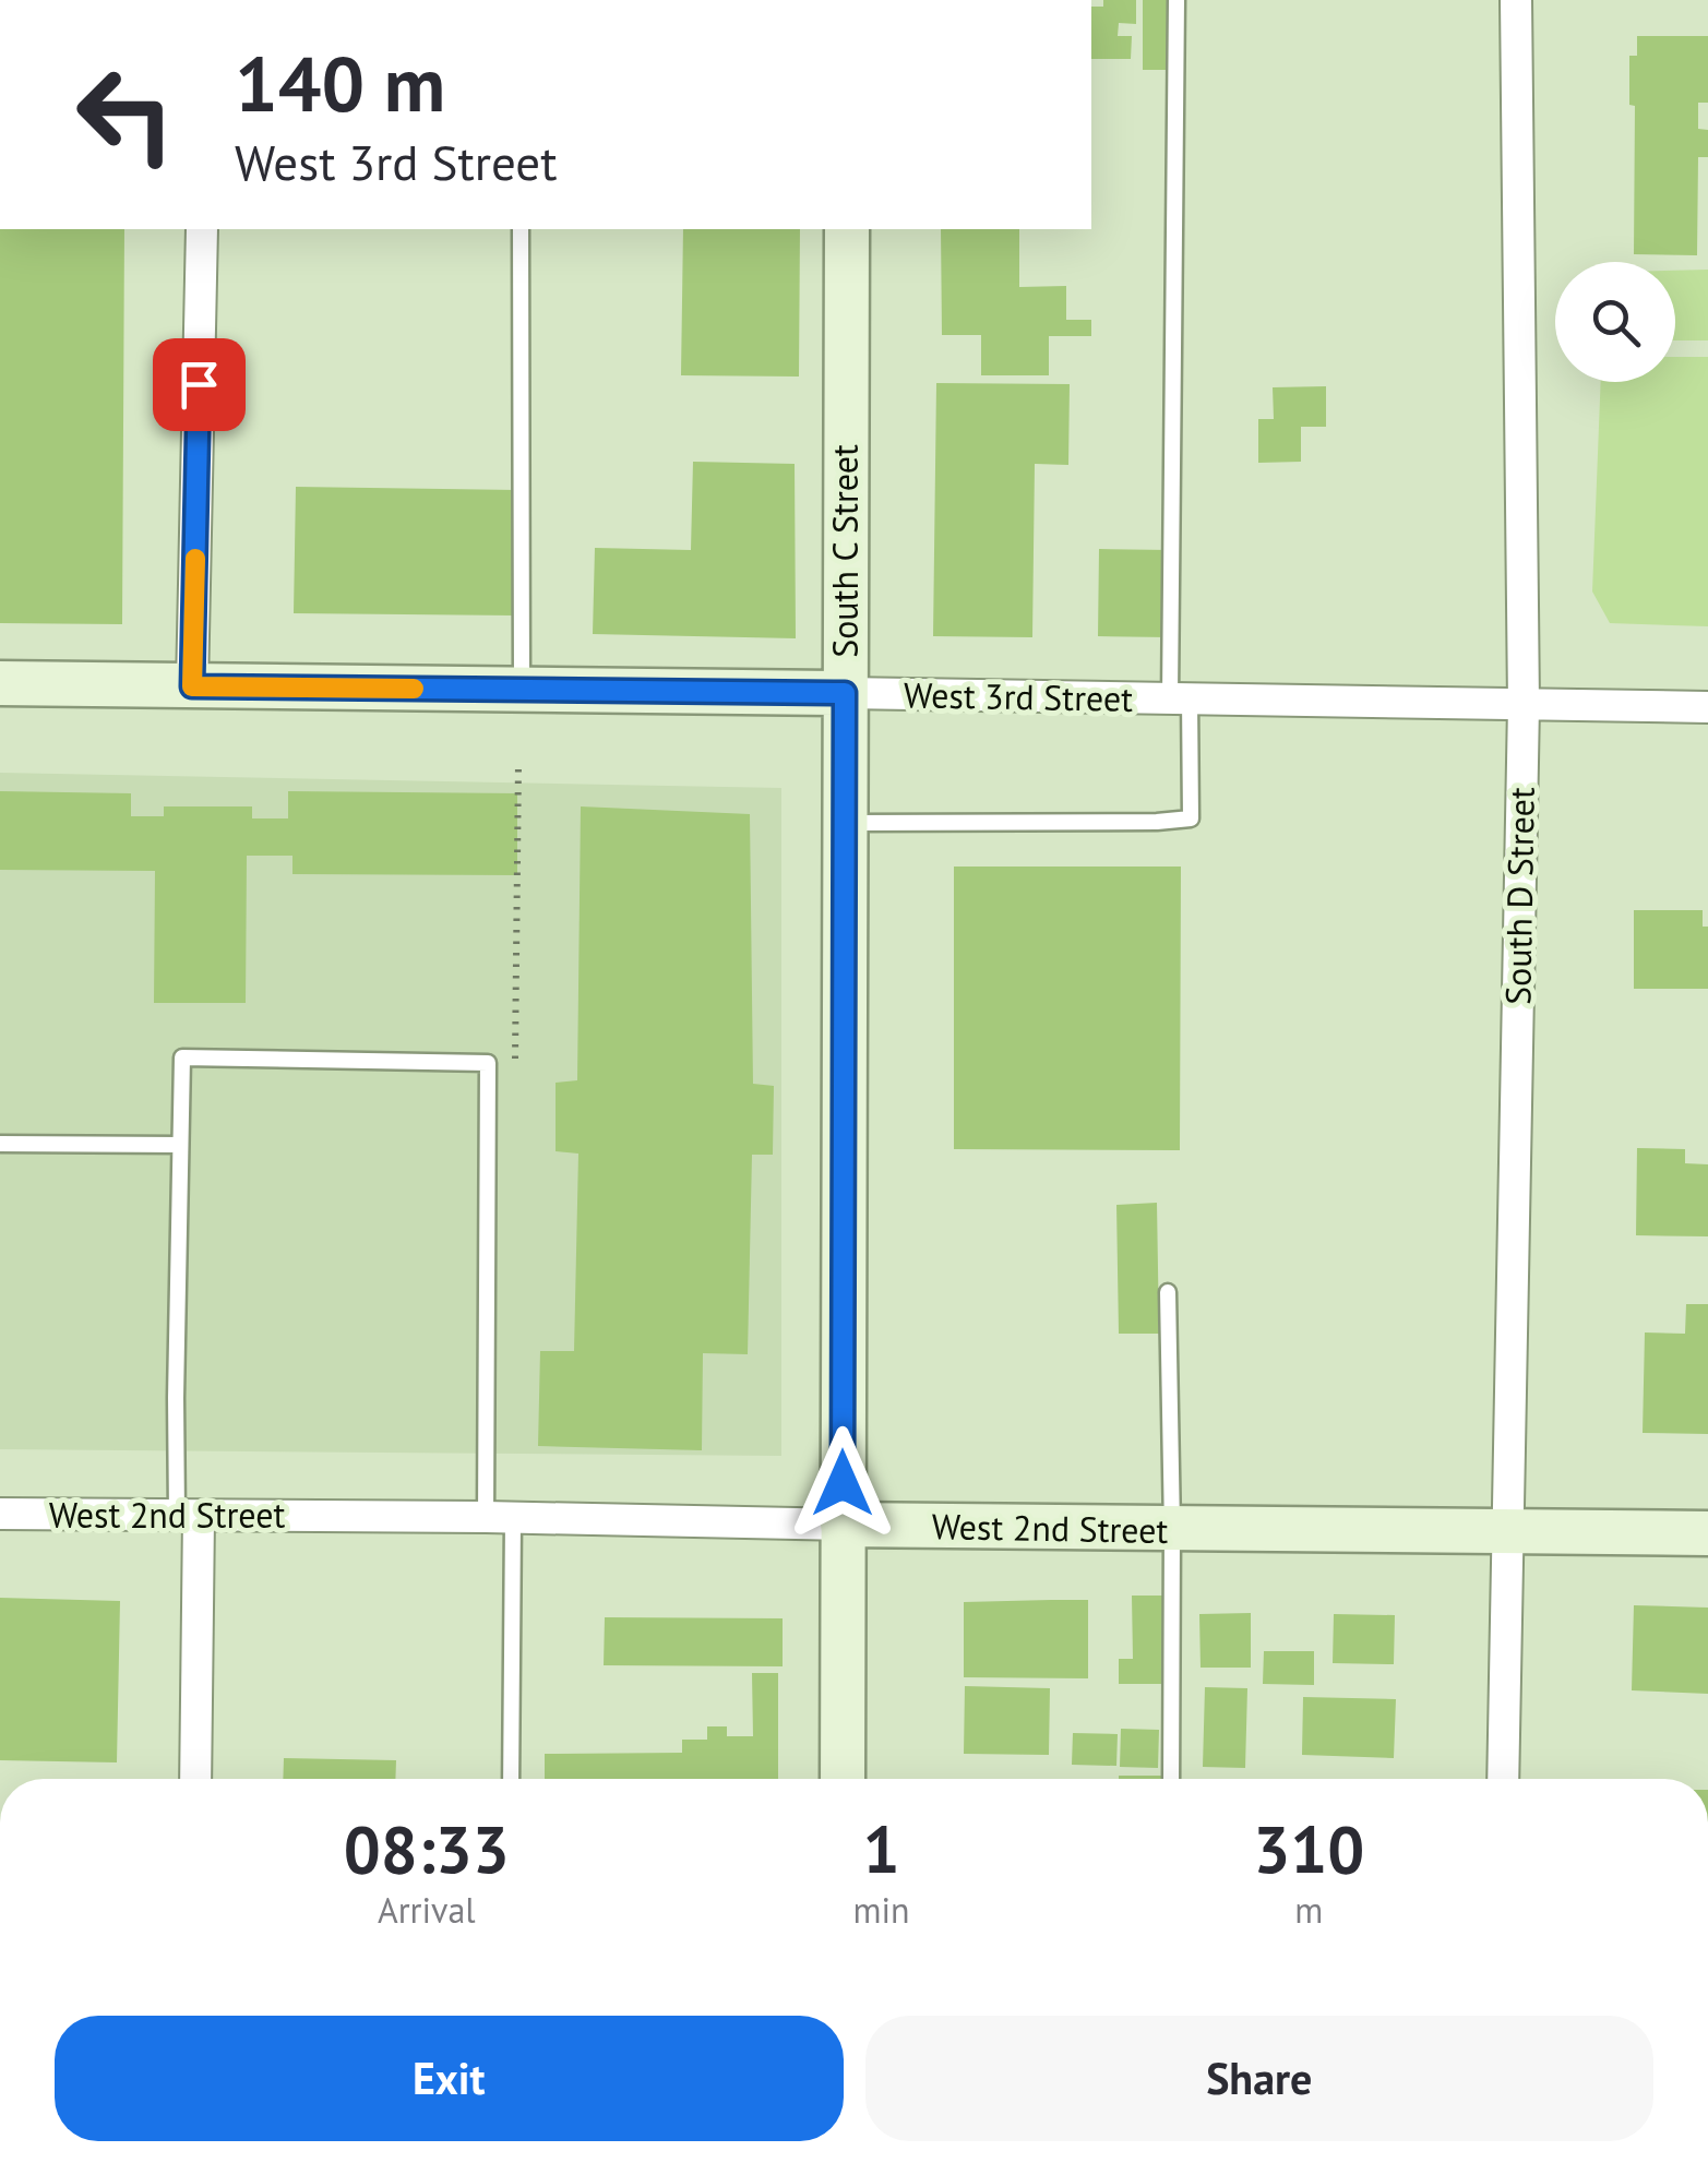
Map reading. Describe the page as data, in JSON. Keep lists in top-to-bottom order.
{
  "streets": {
    "street": [
      "South C Street",
      "West 3rd Street",
      "South D Street",
      "West 2nd Street"
    ]
  },
  "crossings": [
    ["South C Street", "West 3rd Street"],
    ["South C Street", "West 2nd Street"],
    ["West 3rd Street", "South D Street"],
    ["South D Street", "West 2nd Street"]
  ],
  "page": {
    "turn": ["140 m", "West 3rd Street"],
    "eta": [
      "08:33",
      "Arrival",
      "1",
      "min",
      "310",
      "m"
    ],
    "buttons": ["Exit", "Share"]
  }
}
